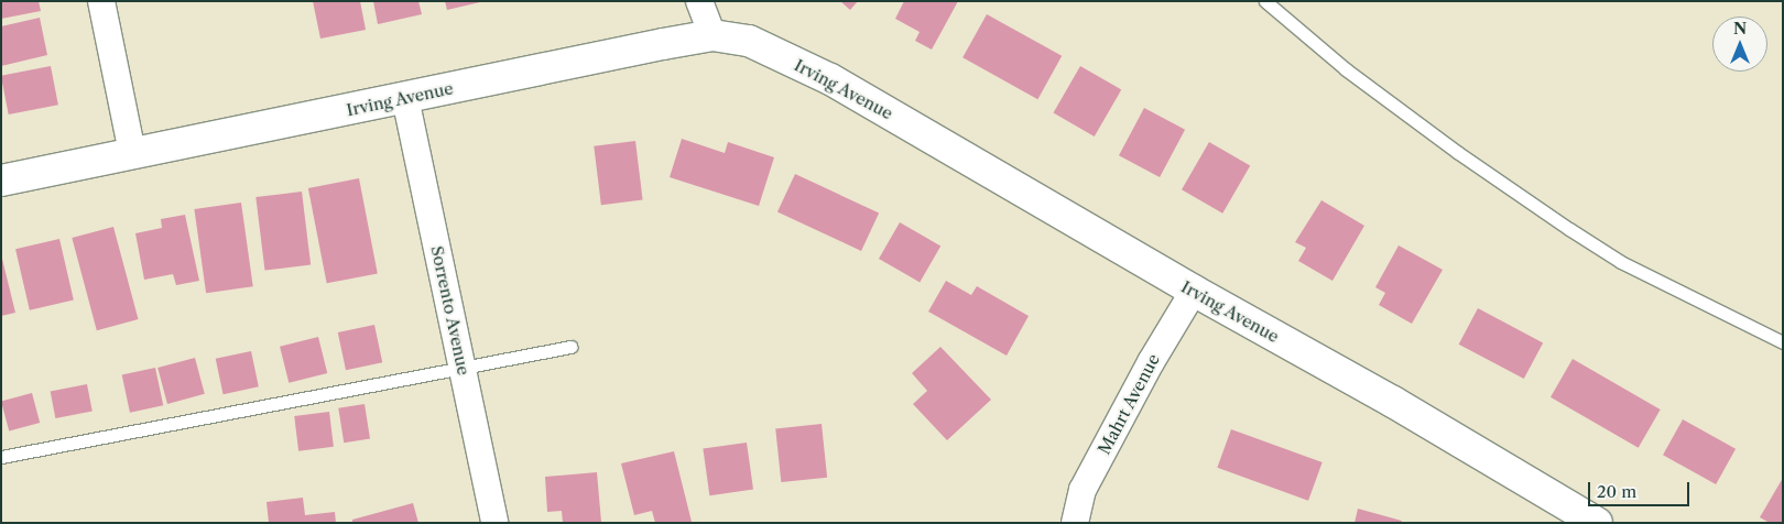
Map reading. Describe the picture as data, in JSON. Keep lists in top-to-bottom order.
{
  "streets": {
    "street": ["Irving Avenue", "Sorrento Avenue", "Mahrt Avenue"]
  },
  "crossings": [
    ["Irving Avenue", "Sorrento Avenue"],
    ["Irving Avenue", "Mahrt Avenue"]
  ],
  "scale_bar": "20 m",
  "north": "top"
}
